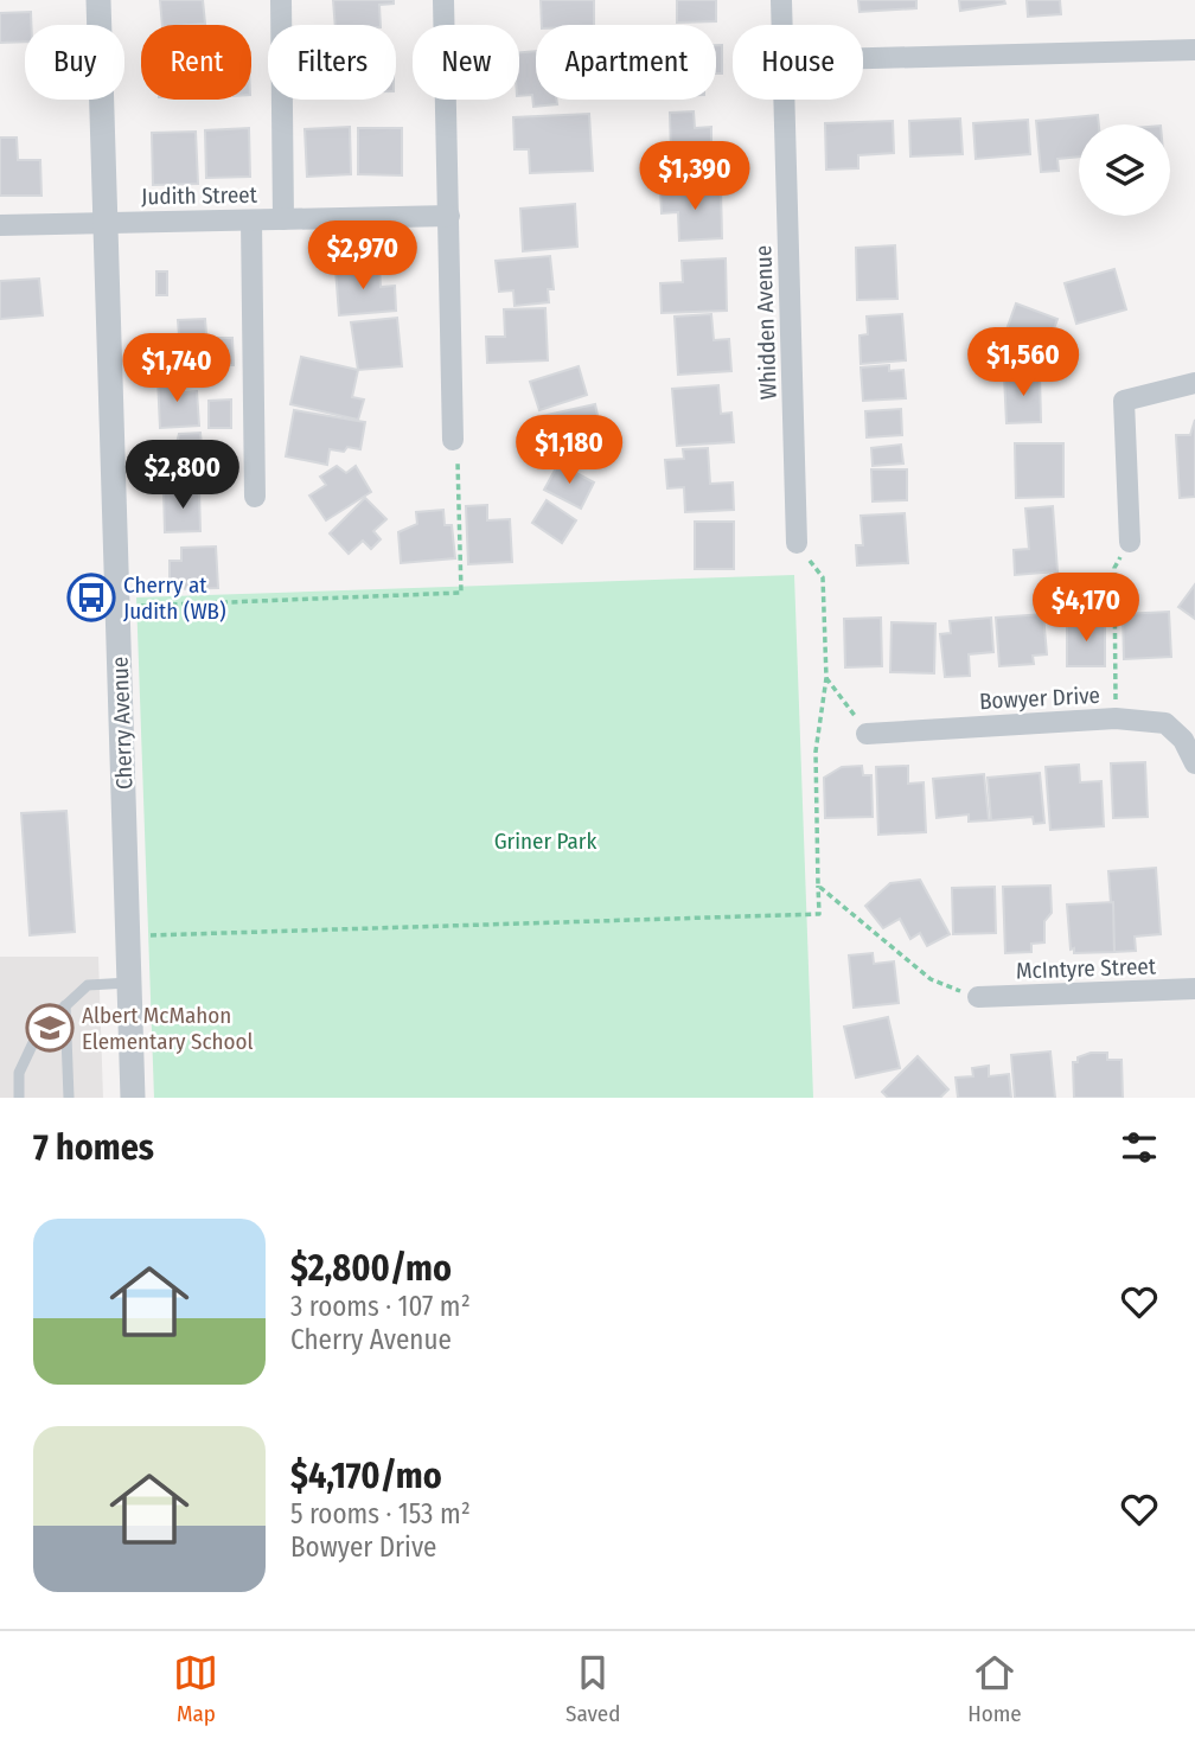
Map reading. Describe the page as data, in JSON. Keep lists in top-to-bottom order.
{
  "streets": {
    "street": [
      "Judith Street",
      "Whidden Avenue",
      "Bowyer Drive",
      "Cherry Avenue",
      "McIntyre Street"
    ]
  },
  "crossings": [
    ["Judith Street", "Cherry Avenue"]
  ],
  "parks": ["Griner Park"],
  "places": {
    "bus stop": ["Cherry at Judith (WB)"],
    "school or university": ["Albert McMahon Elementary School"]
  },
  "page": {
    "chip": [
      "Buy",
      "Rent",
      "Filters",
      "New",
      "Apartment",
      "House"
    ],
    "price": [
      "$1,390",
      "$2,970",
      "$1,560",
      "$1,740",
      "$1,180",
      "$2,800",
      "$4,170"
    ],
    "heading": "7 homes",
    "list": [
      {
        "name": "$2,800/mo",
        "note": "3 rooms · 107 m² · Cherry Avenue"
      },
      {
        "name": "$4,170/mo",
        "note": "5 rooms · 153 m² · Bowyer Drive"
      }
    ],
    "tabs": ["Map", "Saved", "Home"]
  }
}
